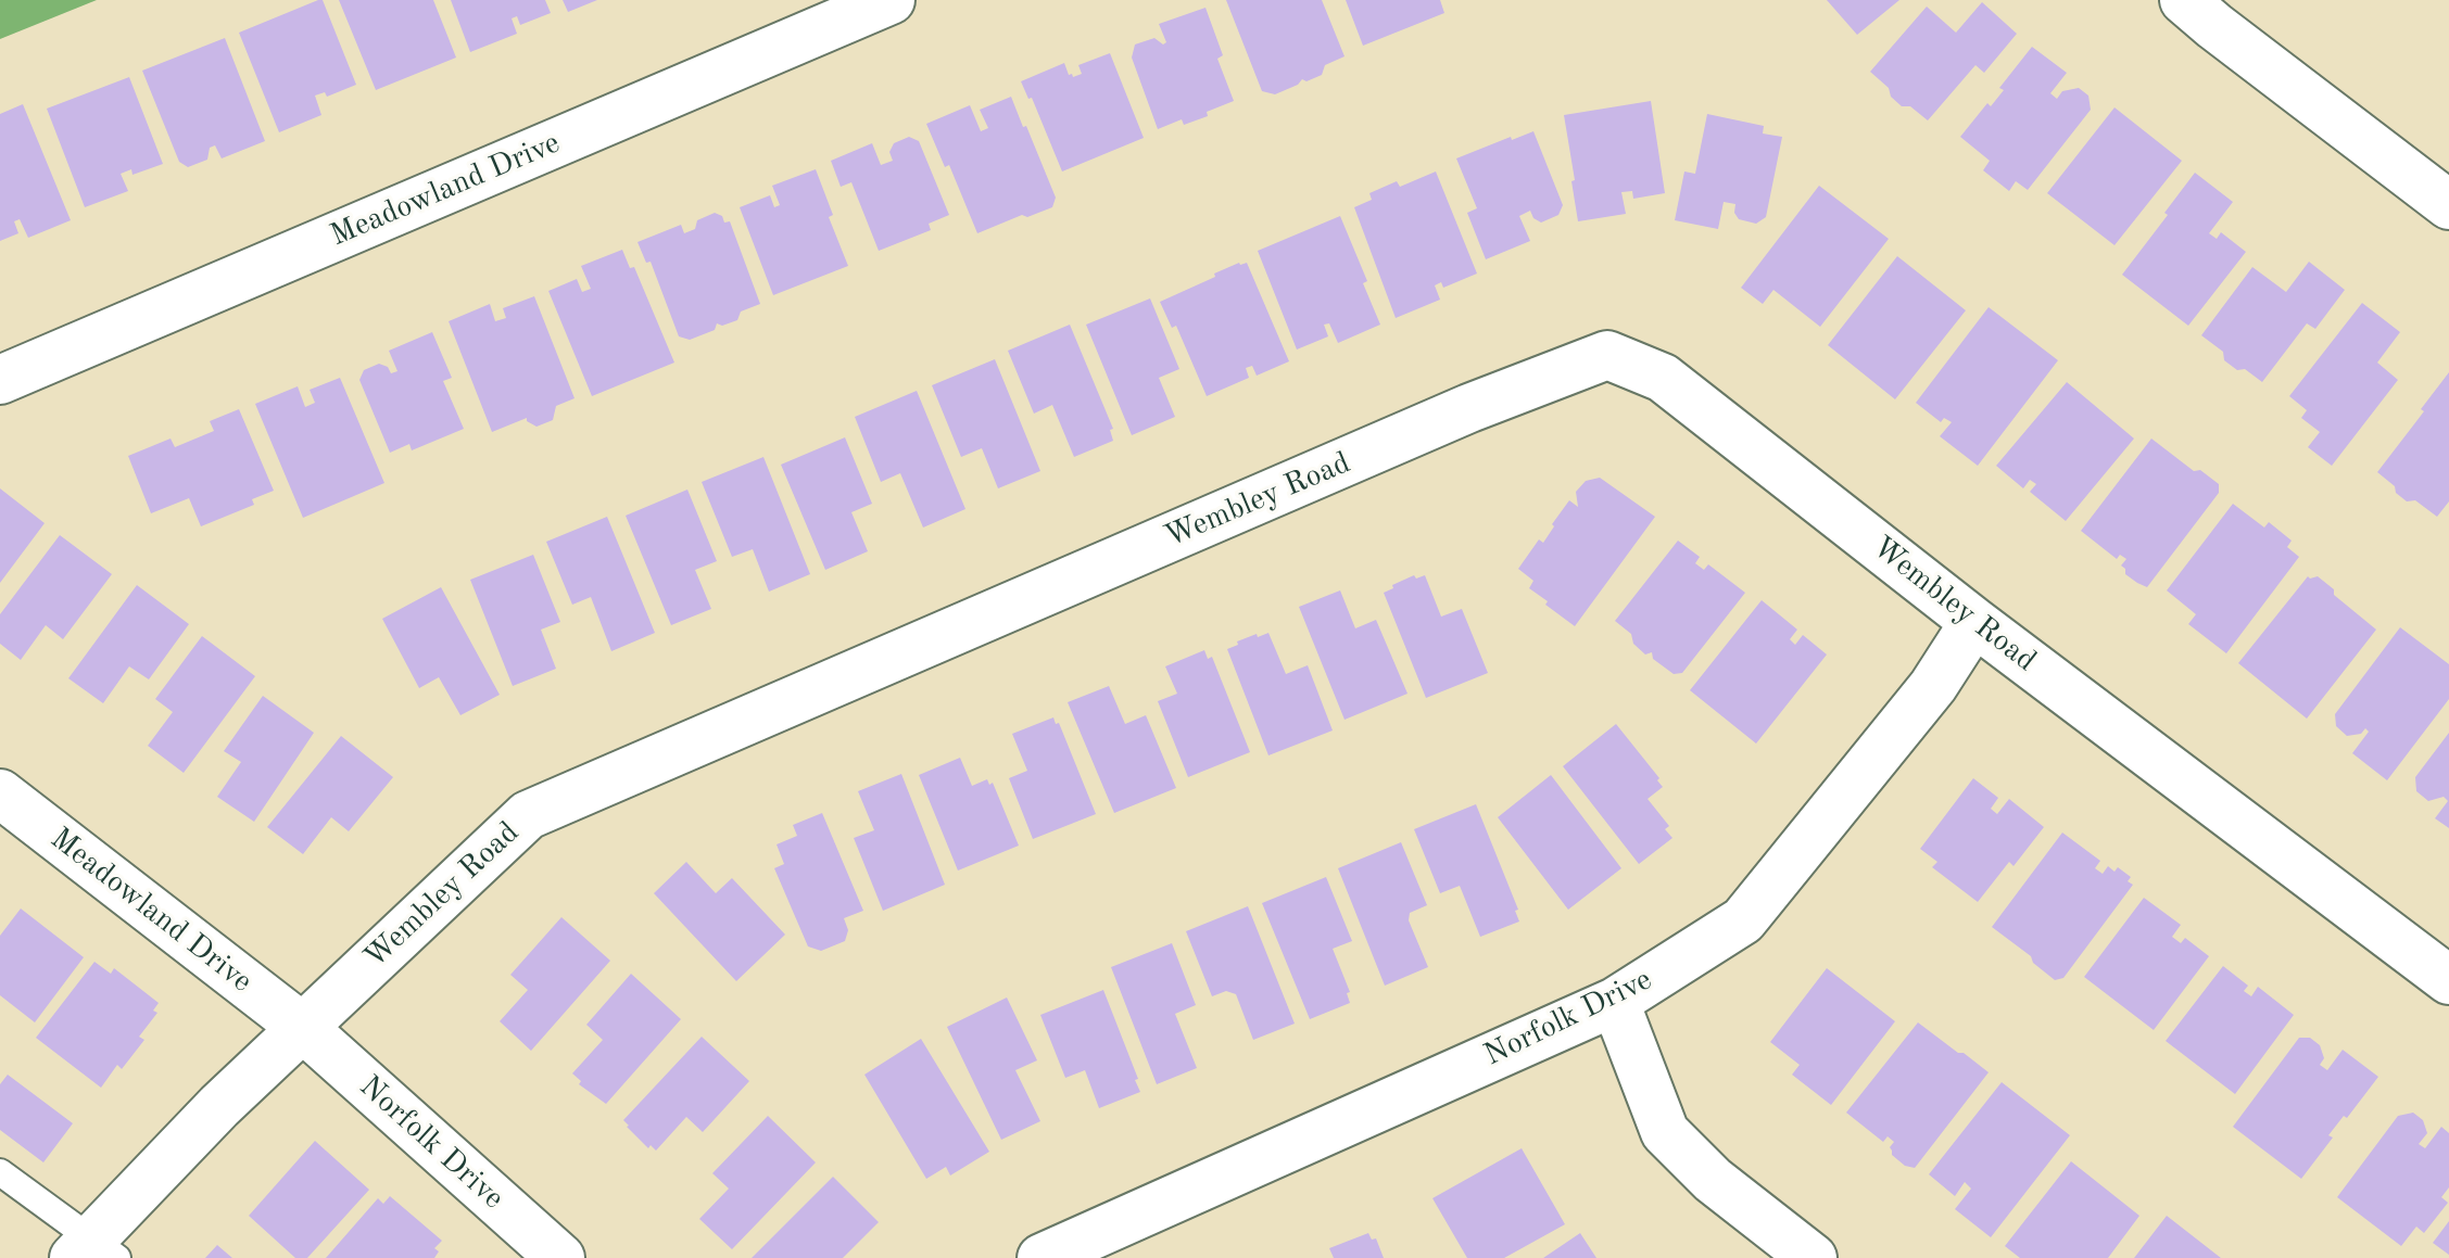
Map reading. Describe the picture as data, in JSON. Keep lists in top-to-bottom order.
{
  "streets": {
    "street": ["Meadowland Drive", "Wembley Road", "Norfolk Drive"]
  },
  "crossings": [
    ["Meadowland Drive", "Wembley Road"],
    ["Meadowland Drive", "Norfolk Drive"],
    ["Wembley Road", "Norfolk Drive"]
  ]
}
